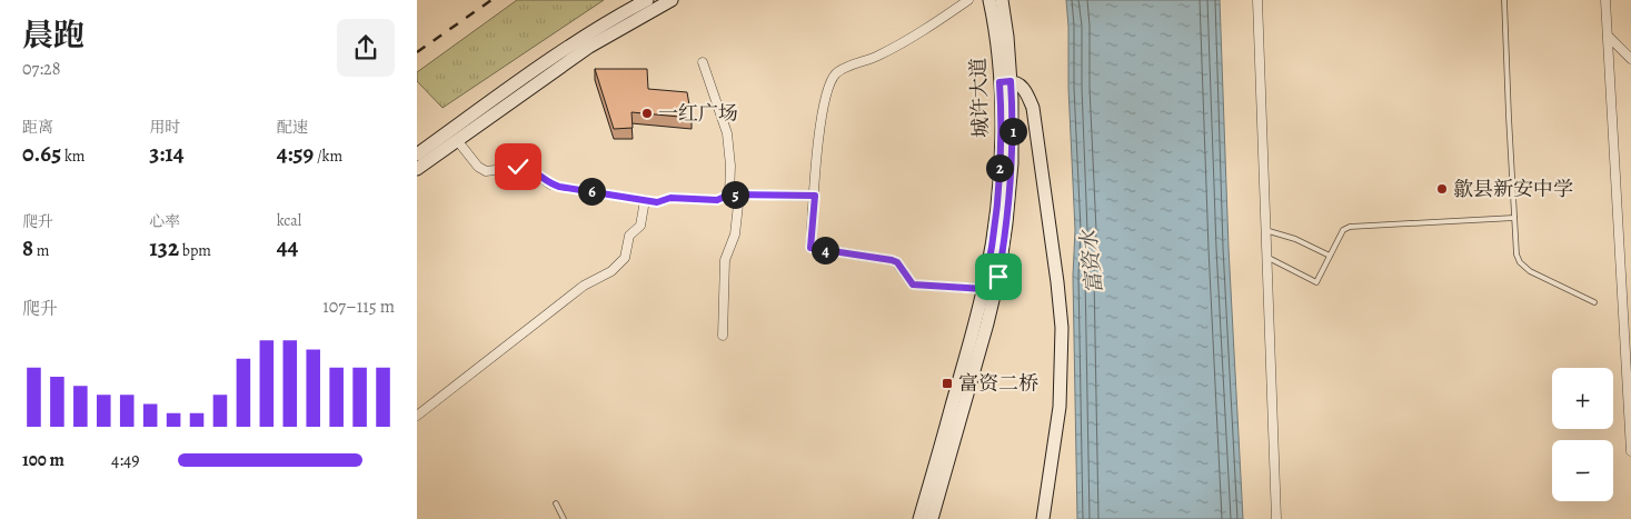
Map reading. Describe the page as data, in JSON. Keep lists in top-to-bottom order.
{
  "streets": {
    "main road": ["城许大道"]
  },
  "water": ["富资水"],
  "places": {
    "other": ["一红广场", "歙县新安中学"],
    "transit": ["富资二桥"]
  },
  "page": {
    "heading": ["晨跑", "07:28"],
    "stats": [
      ["距离", "0.65 km"],
      ["用时", "3:14"],
      ["配速", "4:59 /km"],
      ["爬升", "8 m"],
      ["心率", "132 bpm"],
      ["kcal", "44"]
    ],
    "pins": [
      "1",
      "2",
      "6",
      "5",
      "4"
    ],
    "chart": ["爬升", "107–115 m"],
    "map_buttons": ["+", "−"],
    "list": [
      {
        "name": "100 m",
        "note": "4:49"
      }
    ]
  }
}
